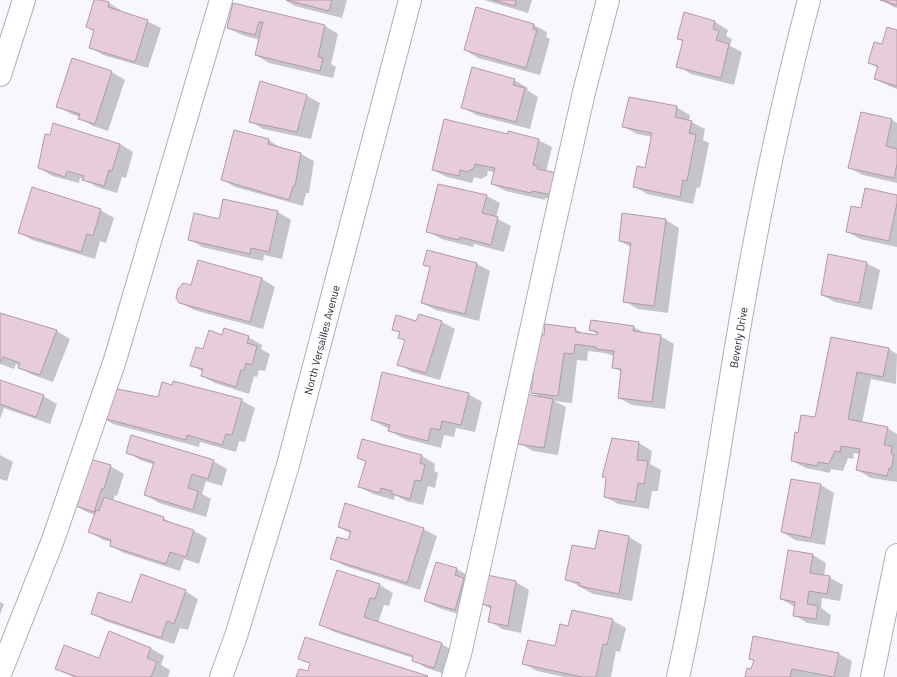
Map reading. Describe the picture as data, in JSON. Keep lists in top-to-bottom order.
{
  "streets": {
    "street": ["Beverly Drive", "North Versailles Avenue"]
  }
}
